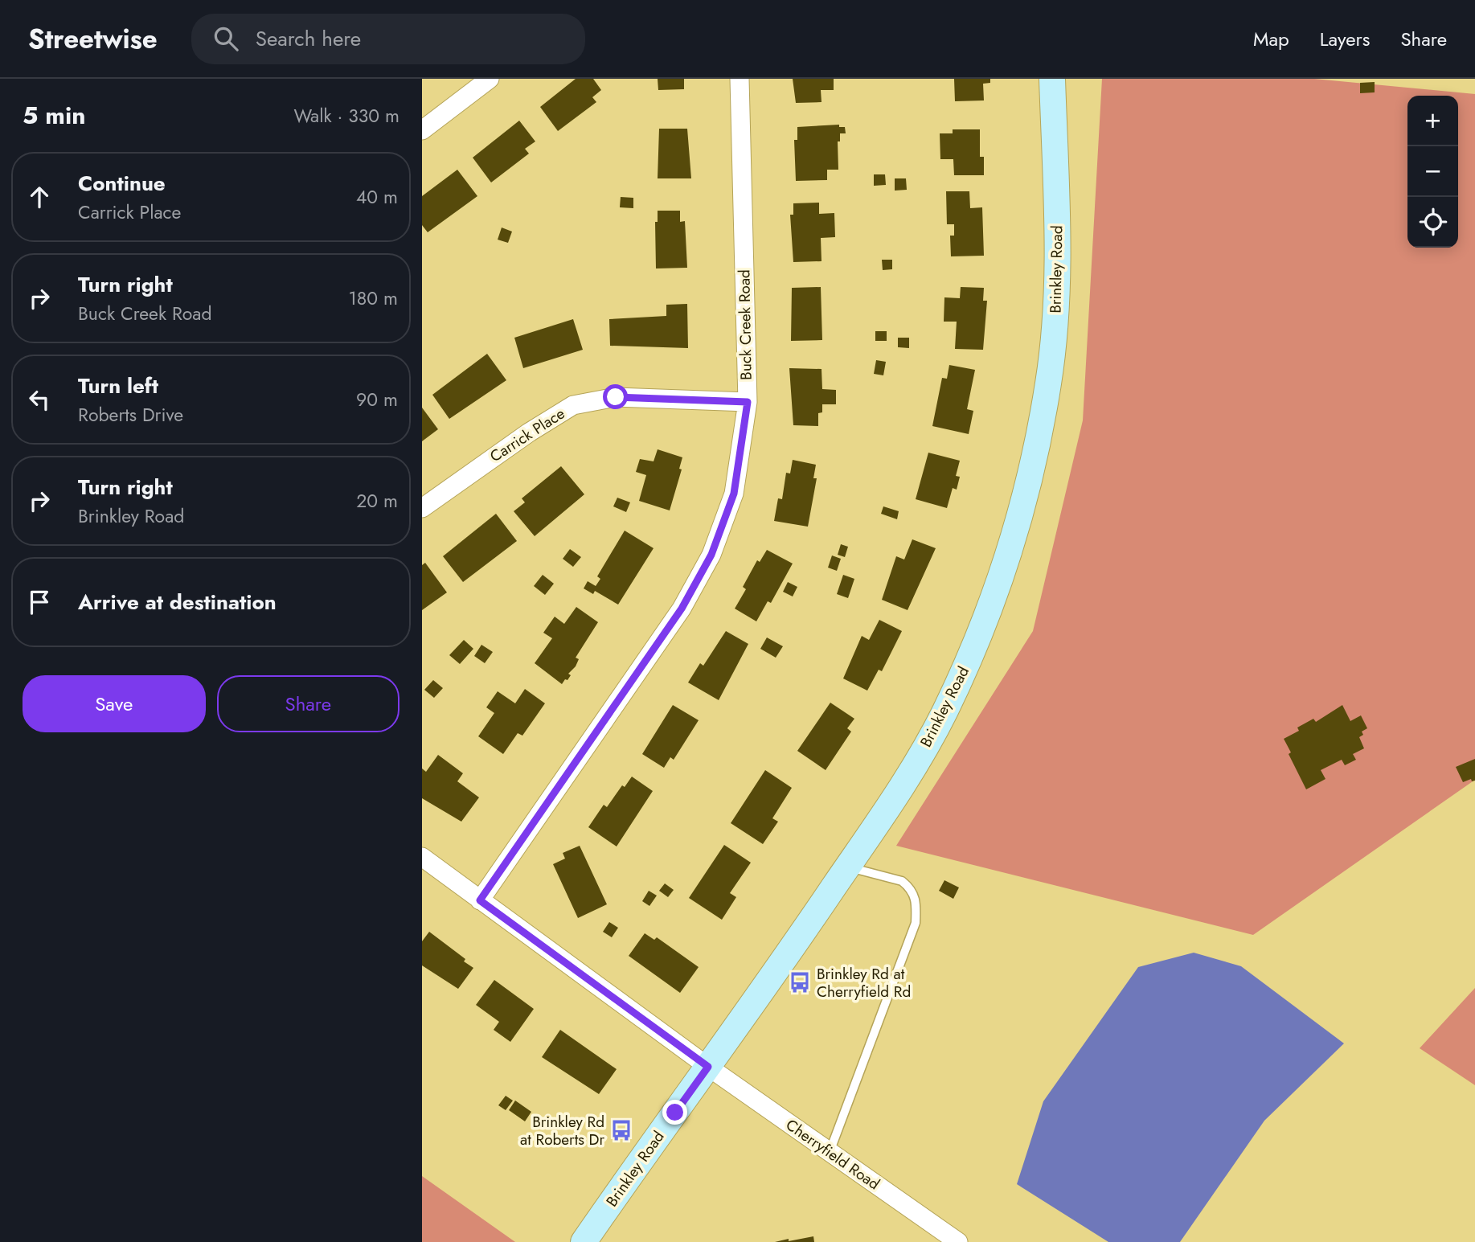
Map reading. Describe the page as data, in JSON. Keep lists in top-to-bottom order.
{
  "streets": {
    "main road": ["Brinkley Road"],
    "street": ["Buck Creek Road", "Carrick Place", "Cherryfield Road"]
  },
  "crossings": [
    ["Brinkley Road", "Cherryfield Road"],
    ["Buck Creek Road", "Carrick Place"],
    ["Buck Creek Road", "Cherryfield Road"]
  ],
  "places": {
    "bus stop": ["Brinkley Rd at Cherryfield Rd", "Brinkley Rd at Roberts Dr"]
  },
  "page": {
    "header": "Streetwise",
    "search": "Search here",
    "nav": ["Map", "Layers", "Share"],
    "heading": ["5 min", "Walk · 330 m"],
    "map_buttons": ["+", "−"],
    "list": [
      ["Continue", "Carrick Place", "40 m"],
      ["Turn right", "Buck Creek Road", "180 m"],
      ["Turn left", "Roberts Drive", "90 m"],
      ["Turn right", "Brinkley Road", "20 m"],
      "Arrive at destination"
    ],
    "buttons": ["Save", "Share"]
  }
}
